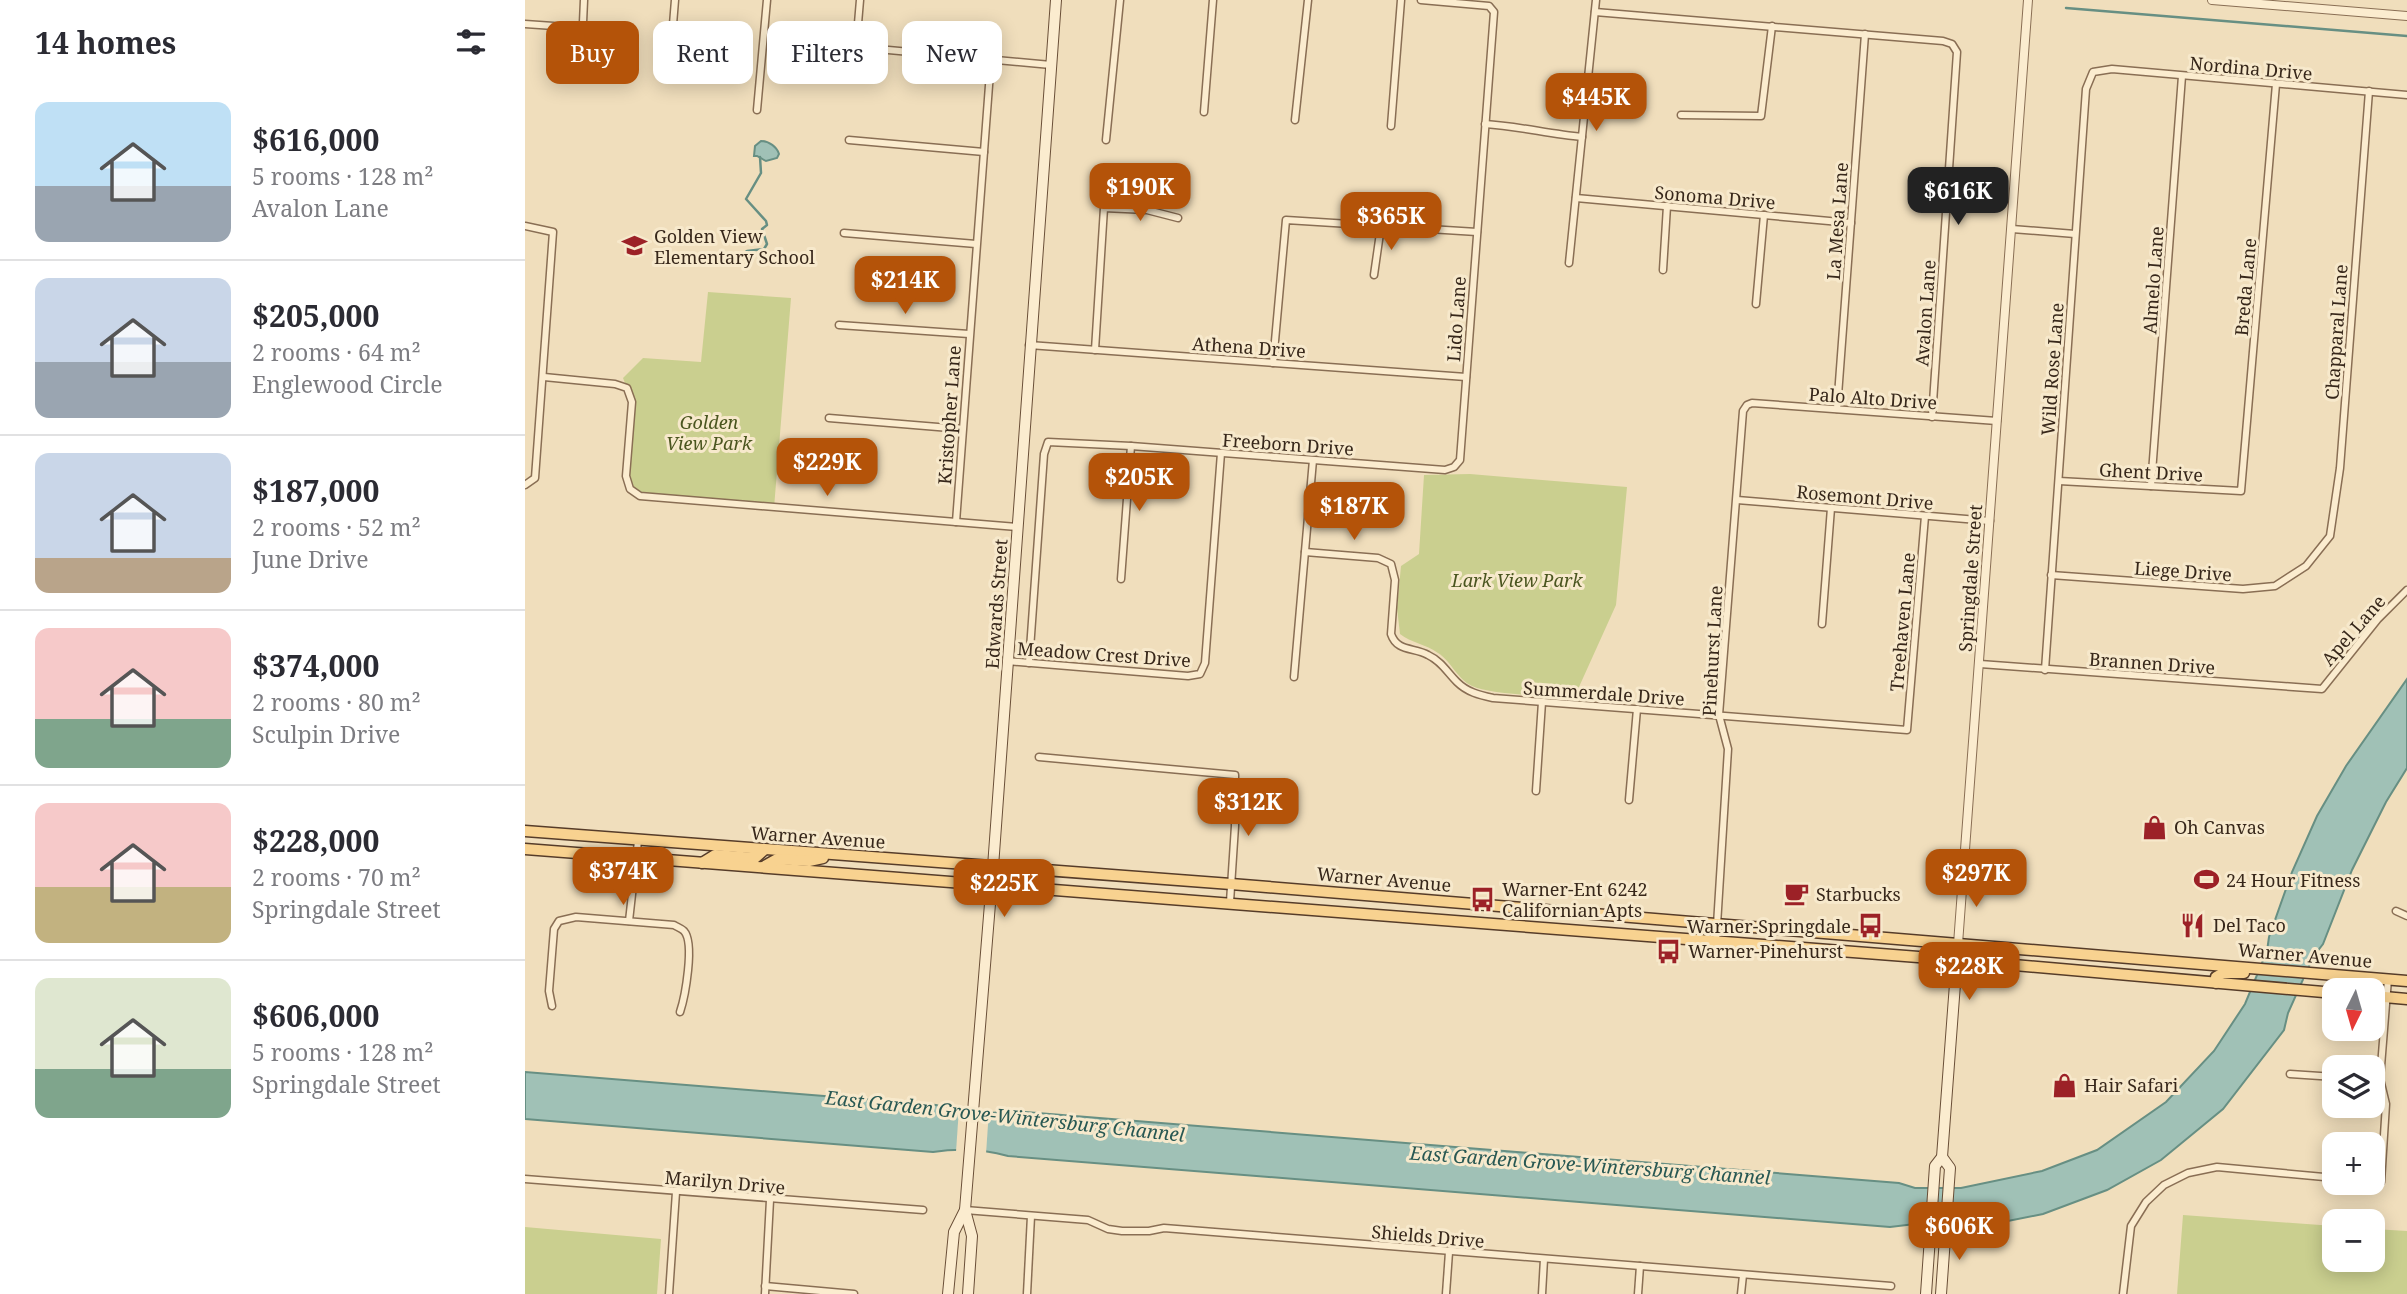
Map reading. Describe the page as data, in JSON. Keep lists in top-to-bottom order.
{
  "streets": {
    "main road": ["Springdale Street", "Edwards Street", "Warner Avenue"],
    "street": [
      "Nordina Drive",
      "Sonoma Drive",
      "La Mesa Lane",
      "Almelo Lane",
      "Breda Lane",
      "Avalon Lane",
      "Lido Lane",
      "Chapparal Lane",
      "Athena Drive",
      "Wild Rose Lane",
      "Palo Alto Drive",
      "Kristopher Lane",
      "Freeborn Drive",
      "Ghent Drive",
      "Rosemont Drive",
      "Liege Drive",
      "Treehaven Lane",
      "Apel Lane",
      "Pinehurst Lane",
      "Meadow Crest Drive",
      "Brannen Drive",
      "Summerdale Drive",
      "Marilyn Drive",
      "Shields Drive"
    ]
  },
  "crossings": [
    ["Nordina Drive", "Almelo Lane"],
    ["Nordina Drive", "Breda Lane"],
    ["Nordina Drive", "Chapparal Lane"],
    ["Nordina Drive", "Wild Rose Lane"],
    ["Sonoma Drive", "La Mesa Lane"],
    ["La Mesa Lane", "Avalon Lane"],
    ["La Mesa Lane", "Palo Alto Drive"],
    ["Almelo Lane", "Ghent Drive"],
    ["Breda Lane", "Ghent Drive"],
    ["Avalon Lane", "Palo Alto Drive"],
    ["Lido Lane", "Athena Drive"],
    ["Lido Lane", "Freeborn Drive"],
    ["Chapparal Lane", "Liege Drive"],
    ["Athena Drive", "Edwards Street"],
    ["Wild Rose Lane", "Ghent Drive"],
    ["Wild Rose Lane", "Liege Drive"],
    ["Wild Rose Lane", "Brannen Drive"],
    ["Palo Alto Drive", "Springdale Street"],
    ["Palo Alto Drive", "Pinehurst Lane"],
    ["Freeborn Drive", "Meadow Crest Drive"],
    ["Rosemont Drive", "Springdale Street"],
    ["Rosemont Drive", "Treehaven Lane"],
    ["Rosemont Drive", "Pinehurst Lane"],
    ["Springdale Street", "Brannen Drive"],
    ["Springdale Street", "Warner Avenue"],
    ["Edwards Street", "Meadow Crest Drive"],
    ["Edwards Street", "Warner Avenue"],
    ["Edwards Street", "Shields Drive"],
    ["Treehaven Lane", "Summerdale Drive"],
    ["Apel Lane", "Brannen Drive"],
    ["Pinehurst Lane", "Summerdale Drive"],
    ["Pinehurst Lane", "Warner Avenue"]
  ],
  "water": ["East Garden Grove-Wintersburg Channel"],
  "parks": ["Golden View Park", "Lark View Park"],
  "places": {
    "school or university": ["Golden View Elementary School"],
    "shop": ["Oh Canvas", "Hair Safari"],
    "sports": ["24 Hour Fitness"],
    "cafe": ["Starbucks"],
    "bus stop": ["Warner-Ent 6242 Californian Apts", "Warner-Springdale", "Warner-Pinehurst"],
    "restaurant": ["Del Taco"]
  },
  "north": "bottom",
  "page": {
    "heading": "14 homes",
    "chip": [
      "Buy",
      "Rent",
      "Filters",
      "New"
    ],
    "price": [
      "$445K",
      "$190K",
      "$616K",
      "$365K",
      "$214K",
      "$229K",
      "$205K",
      "$187K",
      "$312K",
      "$374K",
      "$297K",
      "$225K",
      "$228K",
      "$606K"
    ],
    "list": [
      {
        "name": "$616,000",
        "note": "5 rooms · 128 m² · Avalon Lane"
      },
      {
        "name": "$205,000",
        "note": "2 rooms · 64 m² · Englewood Circle"
      },
      {
        "name": "$187,000",
        "note": "2 rooms · 52 m² · June Drive"
      },
      {
        "name": "$374,000",
        "note": "2 rooms · 80 m² · Sculpin Drive"
      },
      {
        "name": "$228,000",
        "note": "2 rooms · 70 m² · Springdale Street"
      },
      {
        "name": "$606,000",
        "note": "5 rooms · 128 m² · Springdale Street"
      }
    ],
    "map_buttons": ["+", "−"]
  }
}
